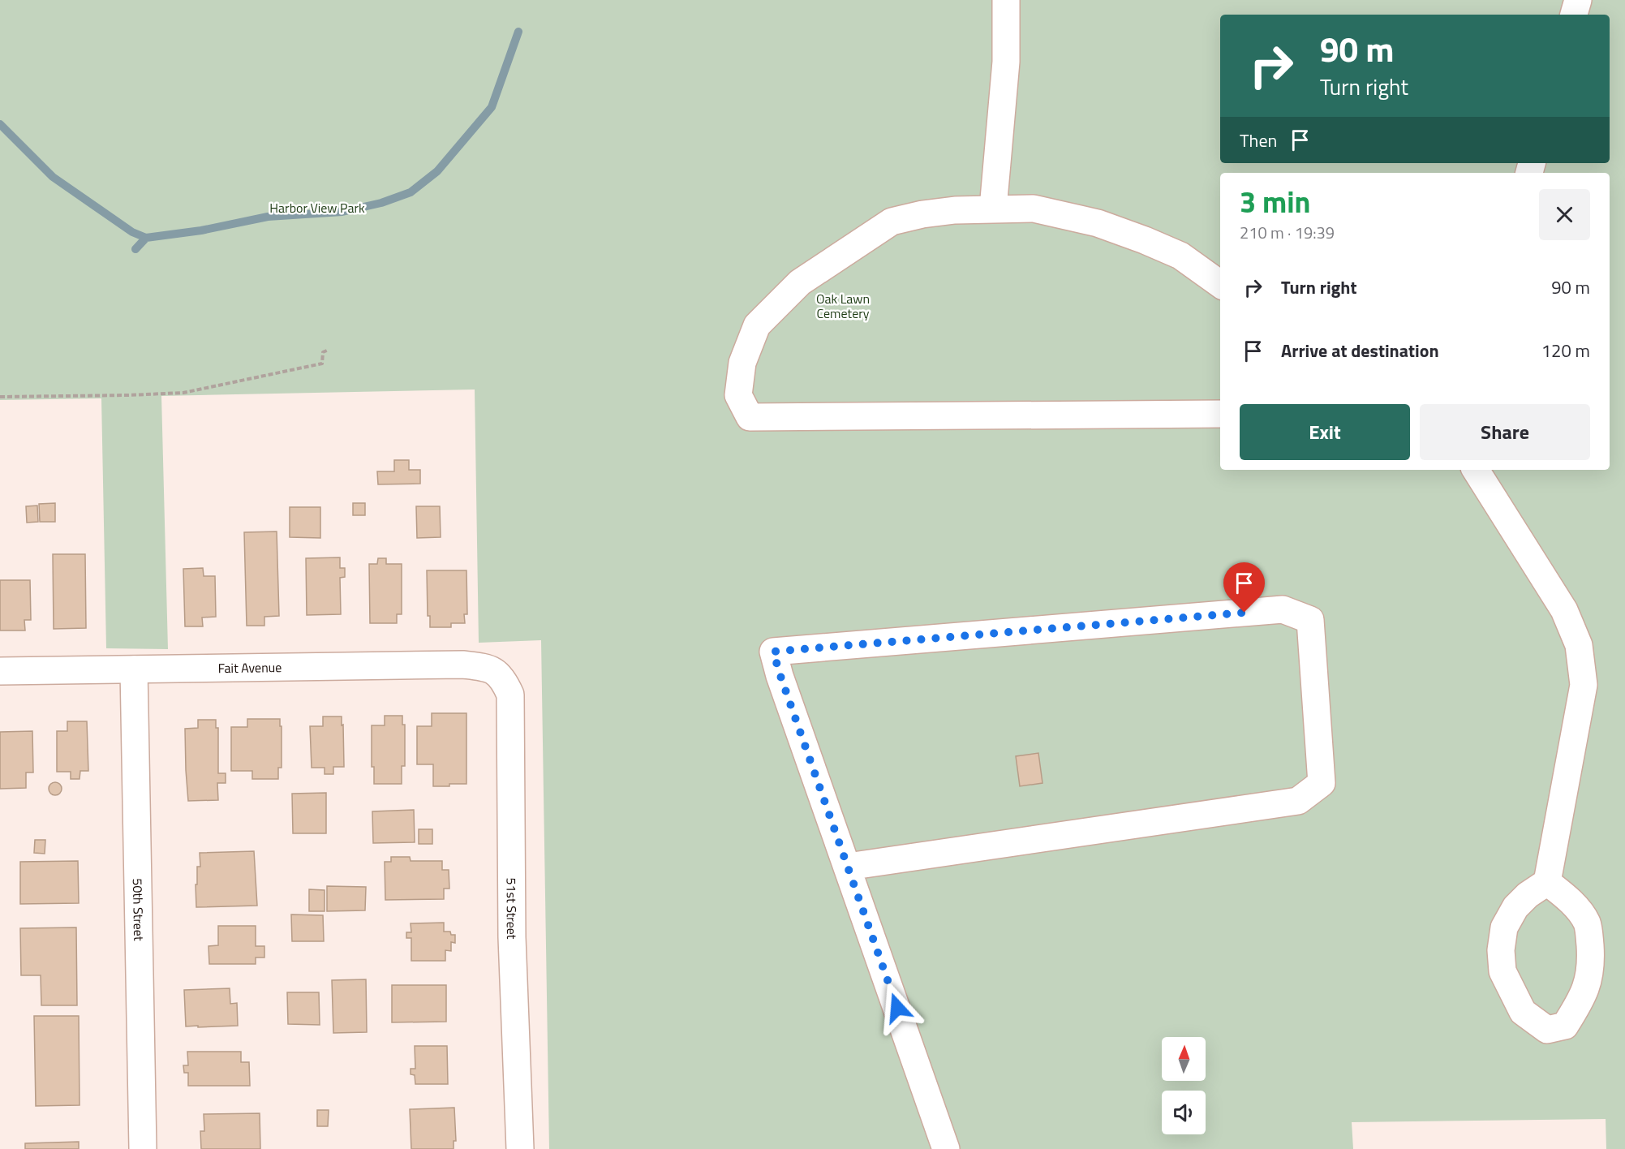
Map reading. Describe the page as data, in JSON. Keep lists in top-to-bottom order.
{
  "streets": {
    "street": ["Fait Avenue", "51st Street", "50th Street"]
  },
  "crossings": [
    ["Fait Avenue", "51st Street"],
    ["Fait Avenue", "50th Street"]
  ],
  "parks": ["Harbor View Park", "Oak Lawn Cemetery"],
  "north": "top",
  "page": {
    "turn": ["90 m", "Turn right"],
    "then": "Then",
    "heading": ["3 min", "210 m · 19:39"],
    "list": [
      {
        "name": "Turn right",
        "value": "90 m"
      },
      {
        "name": "Arrive at destination",
        "value": "120 m"
      }
    ],
    "buttons": ["Exit", "Share"]
  }
}
